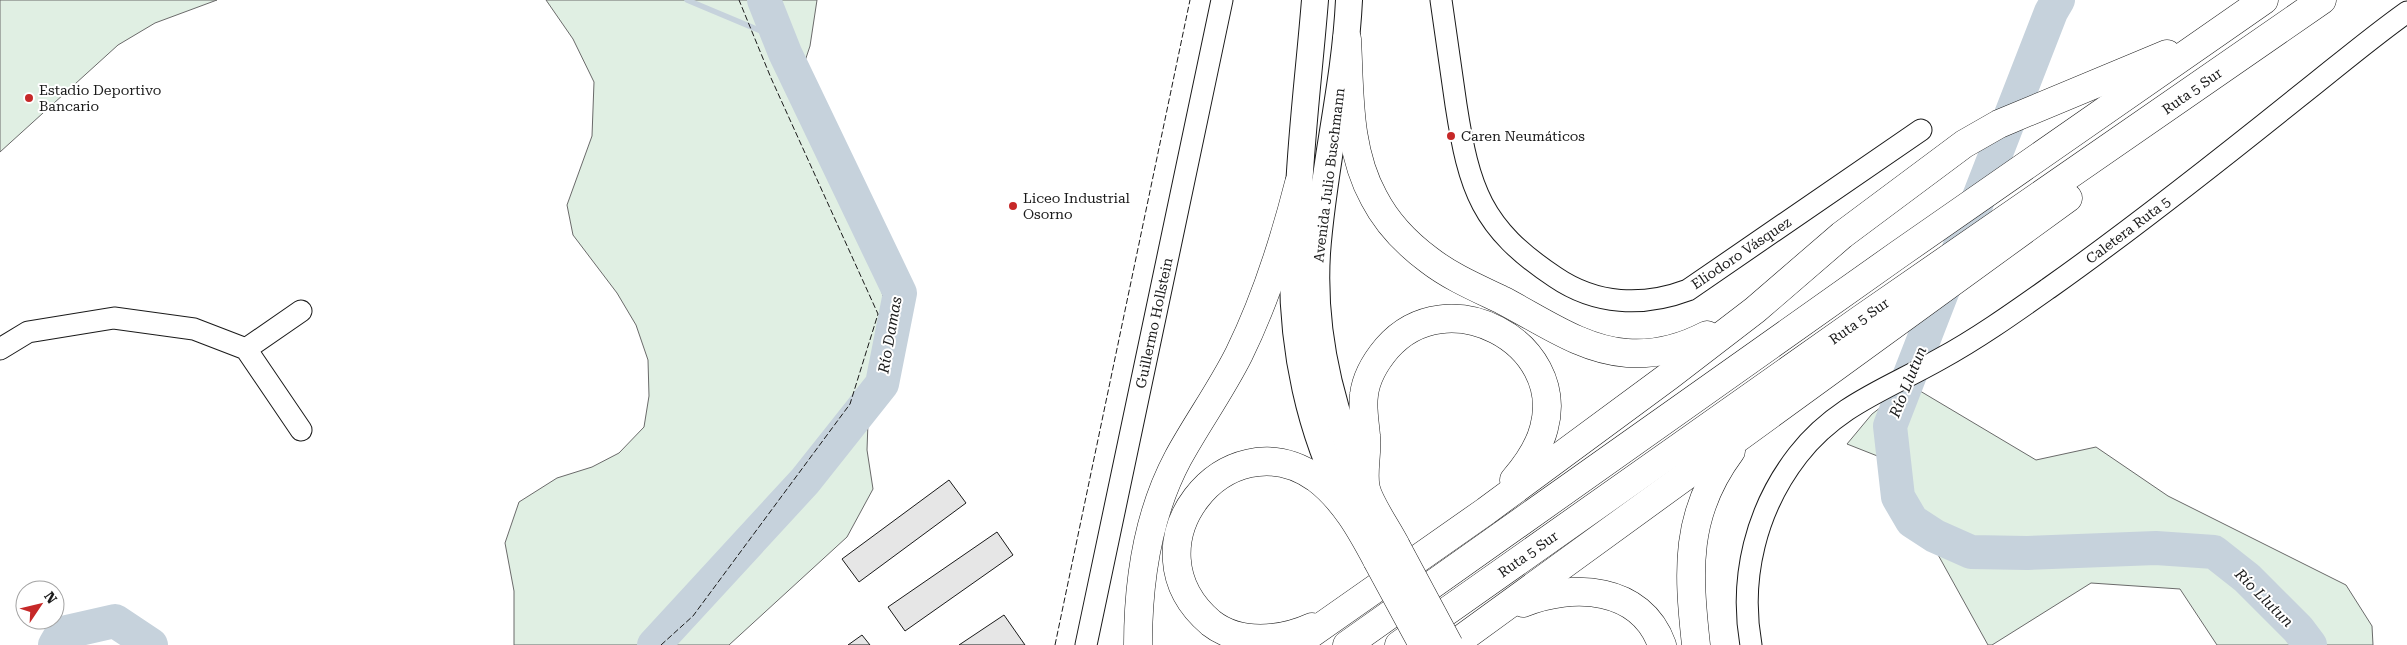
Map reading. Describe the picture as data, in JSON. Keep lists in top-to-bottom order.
{
  "streets": {
    "highway": ["Ruta 5 Sur", "Avenida Julio Buschmann"],
    "street": ["Caletera Ruta 5", "Eliodoro Vásquez", "Guillermo Hollstein"]
  },
  "water": ["Río Damas", "Río Llutun"],
  "places": ["Estadio Deportivo Bancario", "Caren Neumáticos", "Liceo Industrial Osorno"],
  "north": "top right"
}
